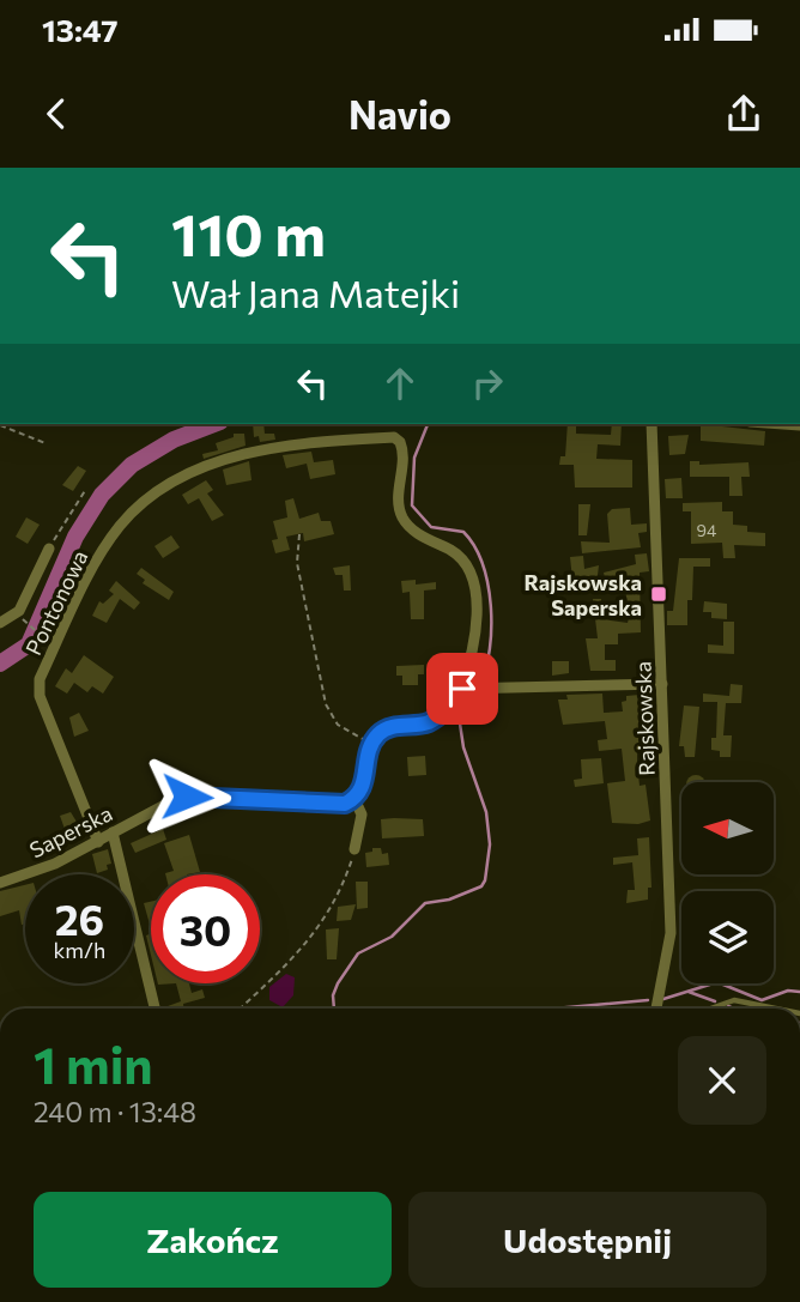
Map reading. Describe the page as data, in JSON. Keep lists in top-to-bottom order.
{
  "streets": {
    "street": ["Pontonowa", "Rajskowska", "Saperska"]
  },
  "crossings": [
    ["Pontonowa", "Saperska"]
  ],
  "places": {
    "transit": ["Rajskowska Saperska"]
  },
  "house_numbers": ["94"],
  "north": "left",
  "page": {
    "status": "13:47",
    "header": "Navio",
    "turn": ["110 m", "Wał Jana Matejki"],
    "speed": "26 km/h",
    "limit": "30",
    "heading": ["1 min", "240 m · 13:48"],
    "buttons": ["Zakończ", "Udostępnij"]
  }
}
